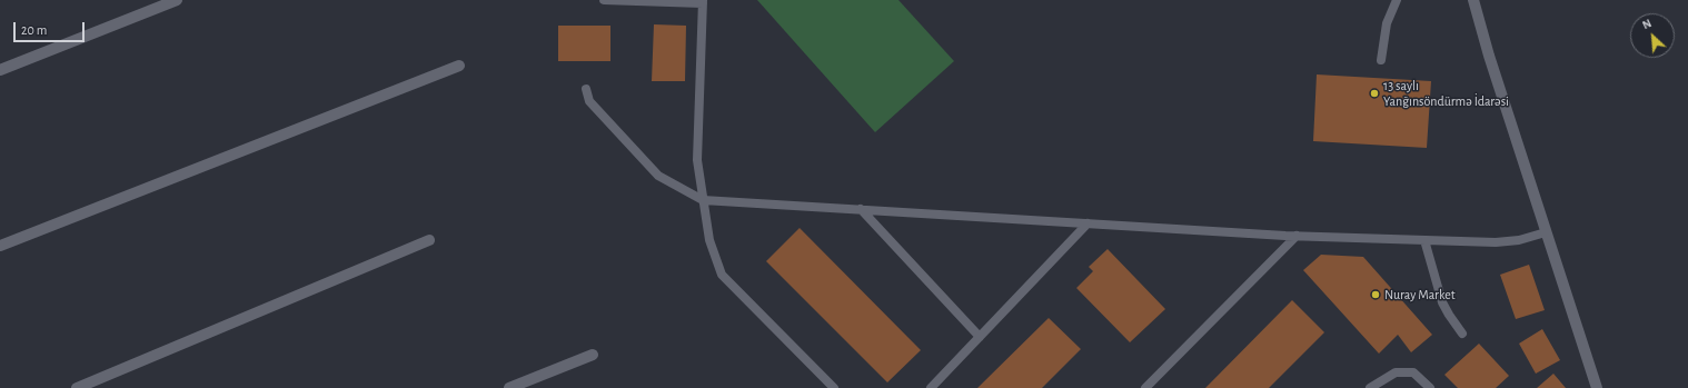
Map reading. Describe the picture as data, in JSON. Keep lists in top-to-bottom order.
{
  "places": ["13 saylı Yanğınsöndürmə İdarəsi", "Nuray Market"],
  "scale_bar": "20 m",
  "north": "top left"
}
